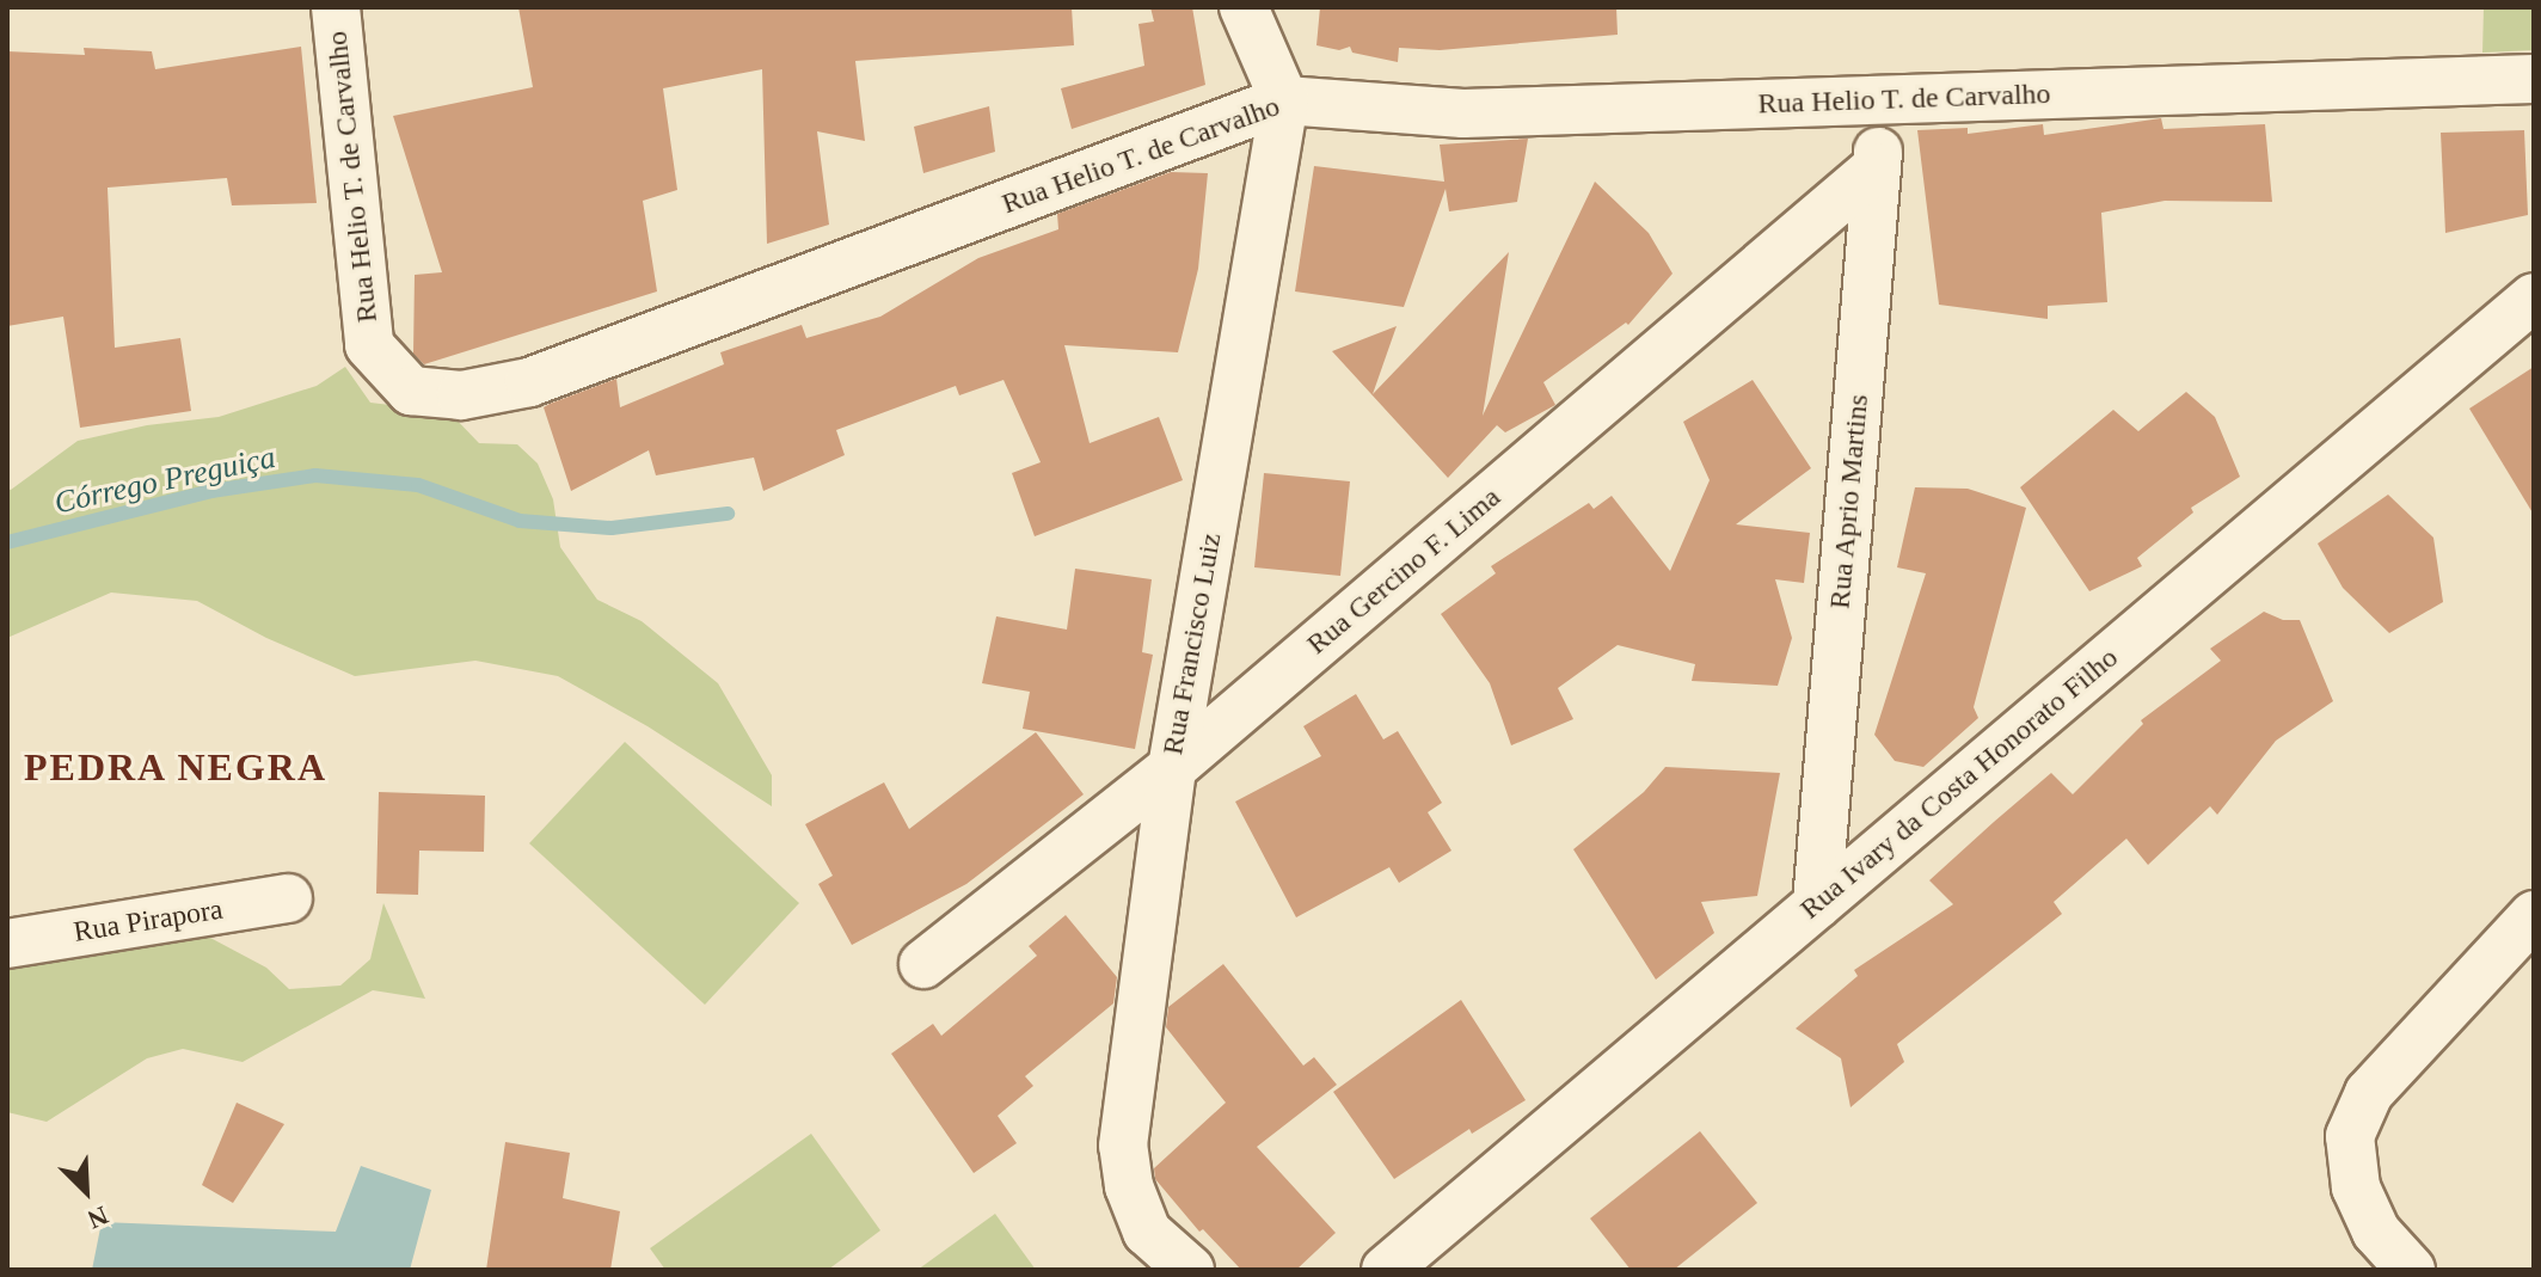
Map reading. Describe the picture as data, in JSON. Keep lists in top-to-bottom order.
{
  "streets": {
    "street": [
      "Rua Helio T. de Carvalho",
      "Rua Aprio Martins",
      "Rua Gercino F. Lima",
      "Rua Francisco Luiz",
      "Rua Ivary da Costa Honorato Filho",
      "Rua Pirapora"
    ]
  },
  "crossings": [
    ["Rua Helio T. de Carvalho", "Rua Aprio Martins"],
    ["Rua Helio T. de Carvalho", "Rua Francisco Luiz"],
    ["Rua Aprio Martins", "Rua Gercino F. Lima"],
    ["Rua Aprio Martins", "Rua Ivary da Costa Honorato Filho"],
    ["Rua Gercino F. Lima", "Rua Francisco Luiz"]
  ],
  "districts": ["PEDRA NEGRA"],
  "water": ["Córrego Preguiça"],
  "north": "bottom right"
}
